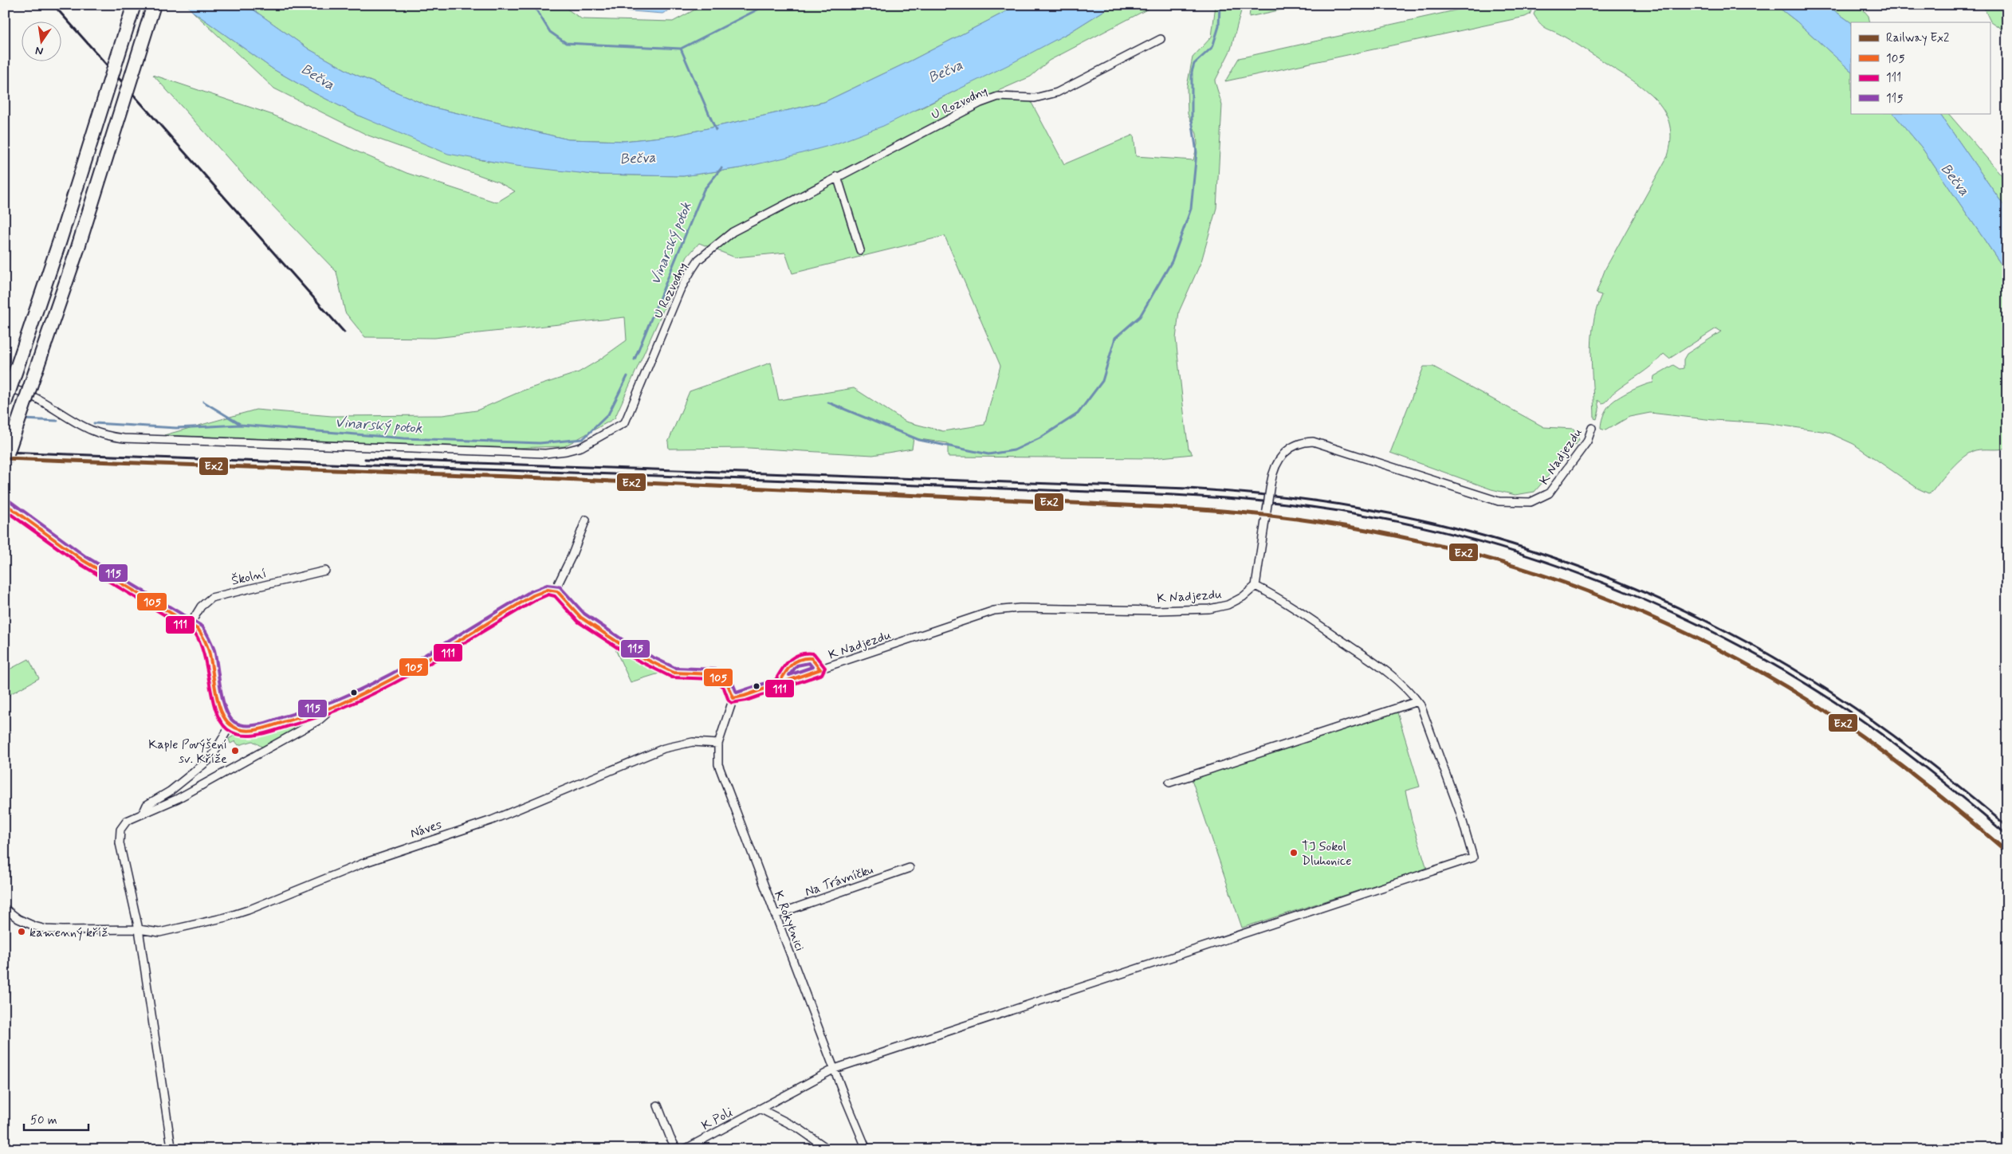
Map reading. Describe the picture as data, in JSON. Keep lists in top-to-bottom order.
{
  "streets": {
    "street": [
      "U Rozvodny",
      "K Nadjezdu",
      "Školní",
      "Náves",
      "Na Trávníčku",
      "K Rokytnici",
      "K Poli"
    ]
  },
  "crossings": [
    ["K Nadjezdu", "K Rokytnici"],
    ["Náves", "K Rokytnici"],
    ["Na Trávníčku", "K Rokytnici"],
    ["K Rokytnici", "K Poli"]
  ],
  "water": ["Bečva", "Vinarský potok"],
  "places": ["Kaple Povýšení sv. Kříže", "TJ Sokol Dluhonice", "kamenný kříž"],
  "lines": [
    "rail line Ex2",
    "transit line 115",
    "transit line 105",
    "transit line 111"
  ],
  "legend": [
    "Railway Ex2",
    "105",
    "111",
    "115"
  ],
  "scale_bar": "50 m",
  "north": "bottom"
}
